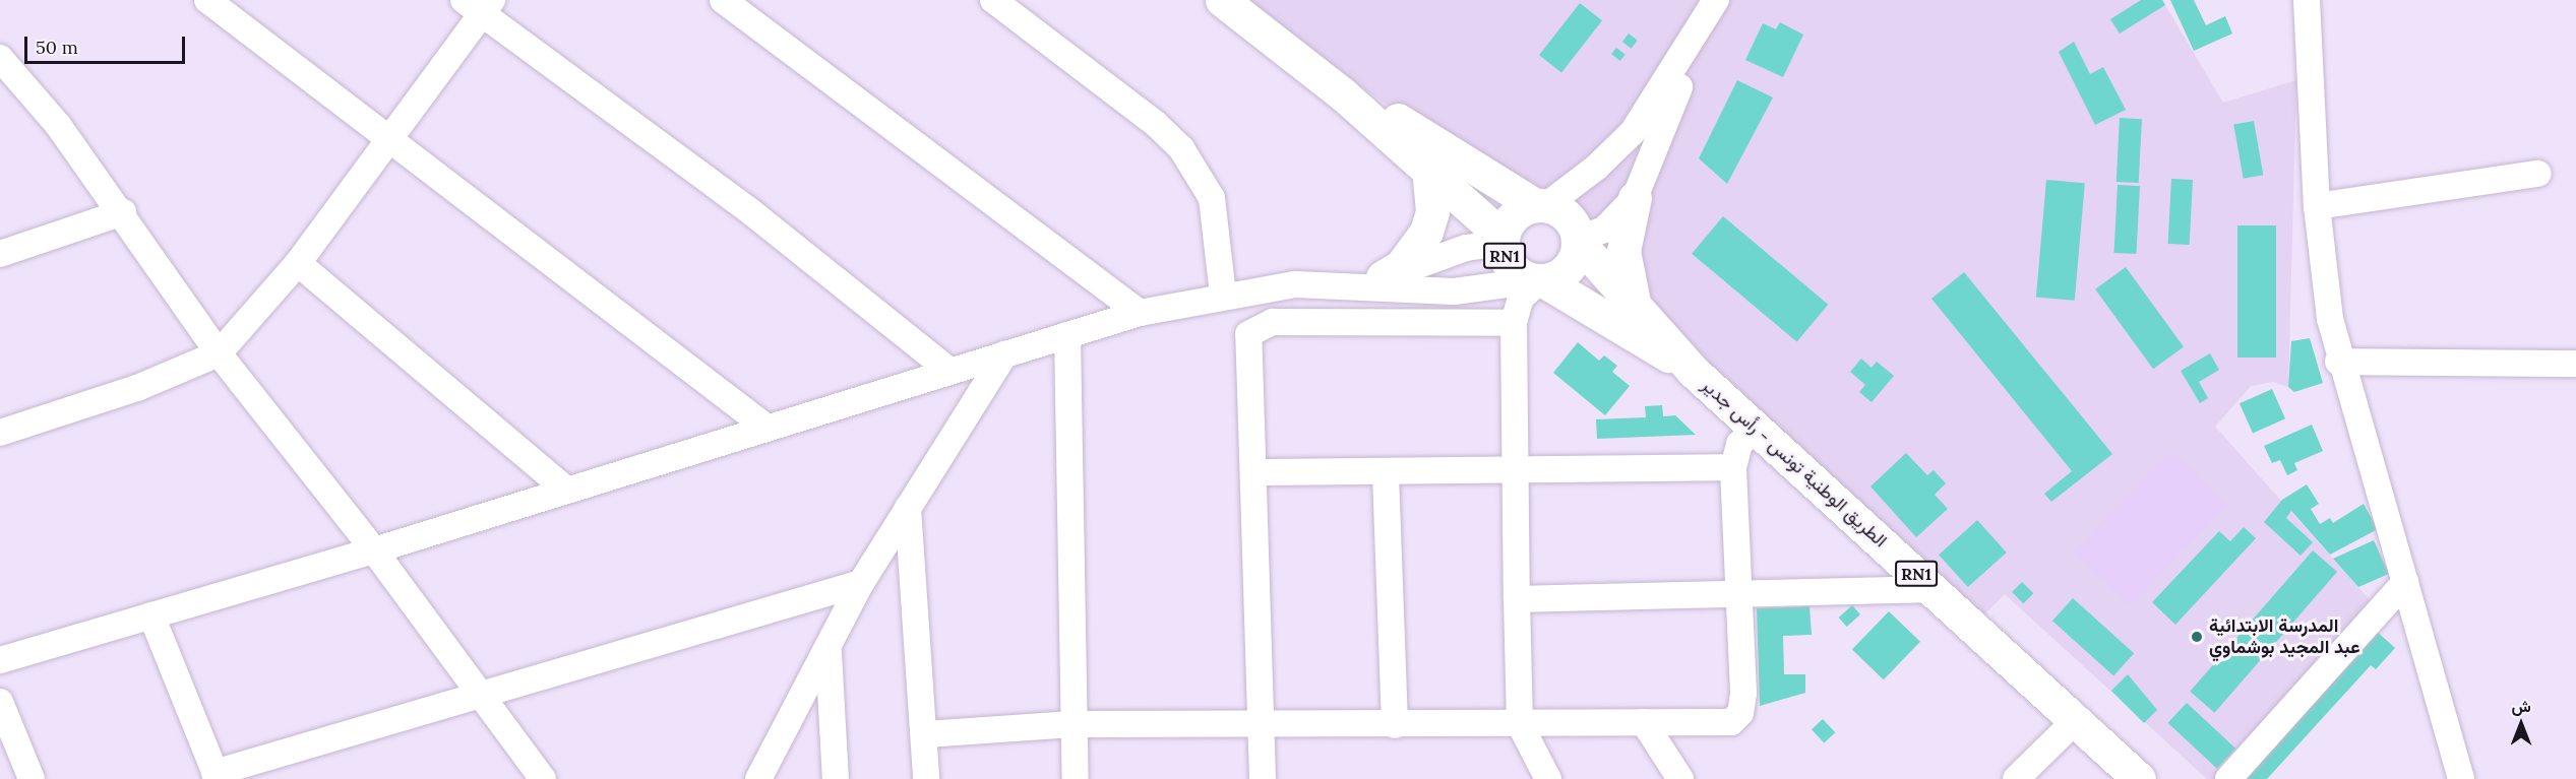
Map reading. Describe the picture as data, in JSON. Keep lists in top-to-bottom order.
{
  "streets": {
    "main road": ["RN1", "الطريق الوطنية تونس - رأس جدير"]
  },
  "crossings": [
    ["RN1", "الطريق الوطنية تونس - رأس جدير"]
  ],
  "places": ["المدرسة الابتدائية عبد المجيد بوشماوي"],
  "scale_bar": "50 m",
  "north": "top"
}
